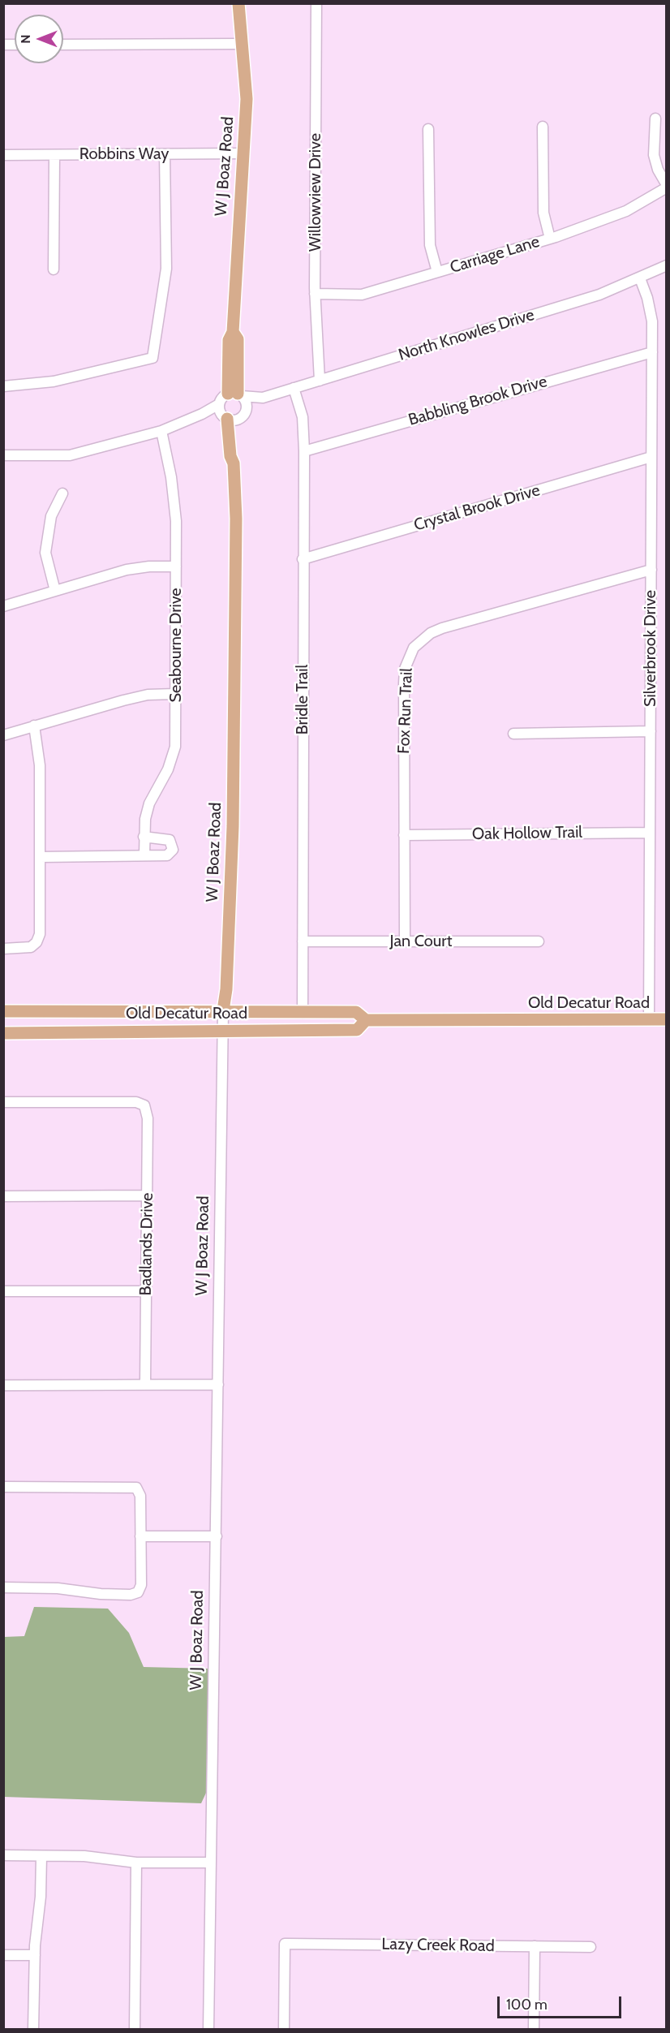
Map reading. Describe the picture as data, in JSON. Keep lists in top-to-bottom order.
{
  "streets": {
    "main road": ["W J Boaz Road", "Old Decatur Road"],
    "street": [
      "Robbins Way",
      "Willowview Drive",
      "Carriage Lane",
      "North Knowles Drive",
      "Babbling Brook Drive",
      "Crystal Brook Drive",
      "Seabourne Drive",
      "Silverbrook Drive",
      "Bridle Trail",
      "Fox Run Trail",
      "Oak Hollow Trail",
      "Jan Court",
      "Badlands Drive",
      "Lazy Creek Road"
    ]
  },
  "crossings": [
    ["Robbins Way", "W J Boaz Road"],
    ["W J Boaz Road", "North Knowles Drive"],
    ["W J Boaz Road", "Old Decatur Road"],
    ["Willowview Drive", "Carriage Lane"],
    ["Willowview Drive", "North Knowles Drive"],
    ["North Knowles Drive", "Silverbrook Drive"],
    ["North Knowles Drive", "Bridle Trail"],
    ["Babbling Brook Drive", "Silverbrook Drive"],
    ["Babbling Brook Drive", "Bridle Trail"],
    ["Crystal Brook Drive", "Silverbrook Drive"],
    ["Crystal Brook Drive", "Bridle Trail"],
    ["Silverbrook Drive", "Fox Run Trail"],
    ["Silverbrook Drive", "Oak Hollow Trail"],
    ["Silverbrook Drive", "Old Decatur Road"],
    ["Bridle Trail", "Jan Court"],
    ["Bridle Trail", "Old Decatur Road"],
    ["Fox Run Trail", "Oak Hollow Trail"],
    ["Fox Run Trail", "Jan Court"]
  ],
  "scale_bar": "100 m",
  "north": "left"
}
